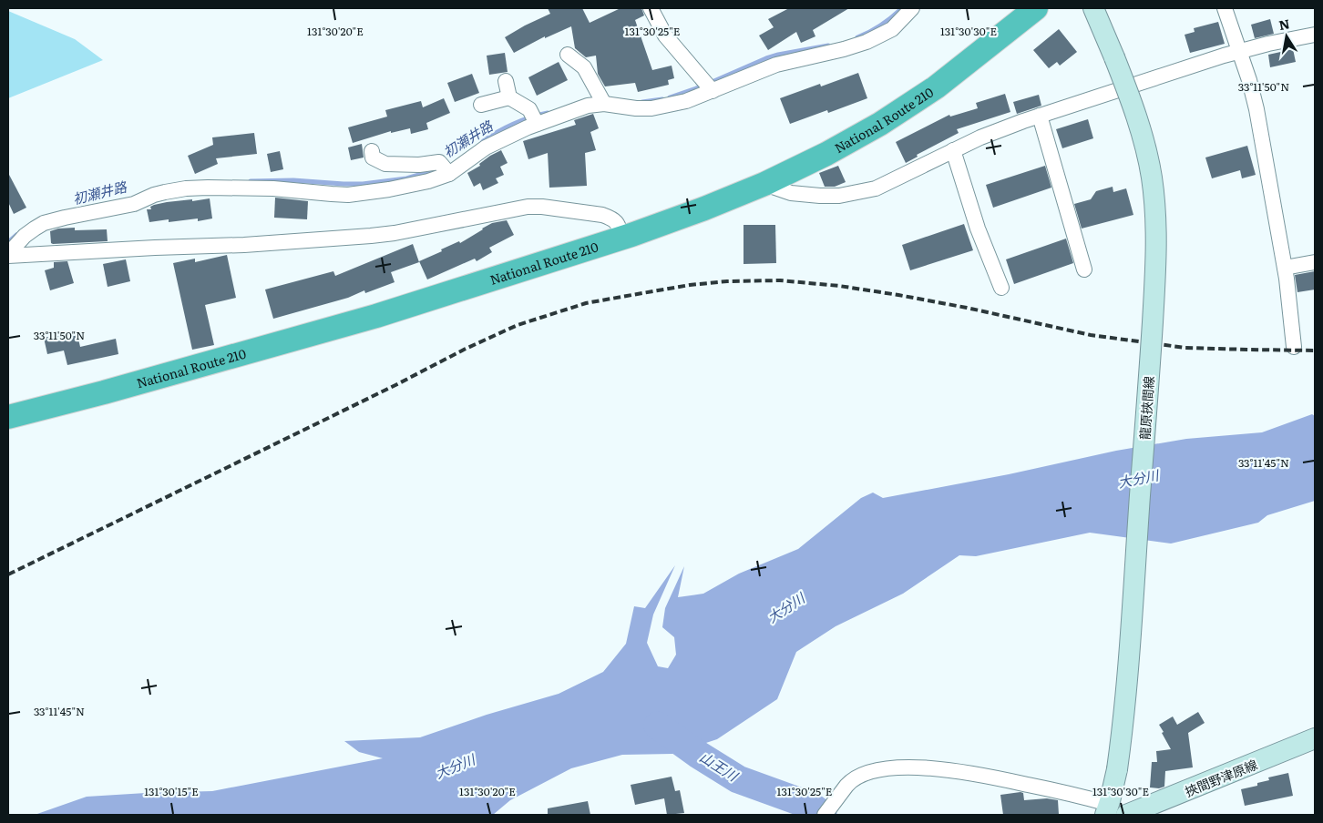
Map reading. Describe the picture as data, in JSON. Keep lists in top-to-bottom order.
{
  "streets": {
    "highway": ["National Route 210"],
    "main road": ["龍原挾間線", "挾間野津原線"]
  },
  "water": ["初瀬井路", "大分川", "山王川"],
  "north": "top",
  "coordinates": [
    "131°30'20\"E",
    "131°30'25\"E",
    "131°30'30\"E",
    "33°11'50\"N",
    "33°11'45\"N",
    "131°30'15\"E"
  ]
}
